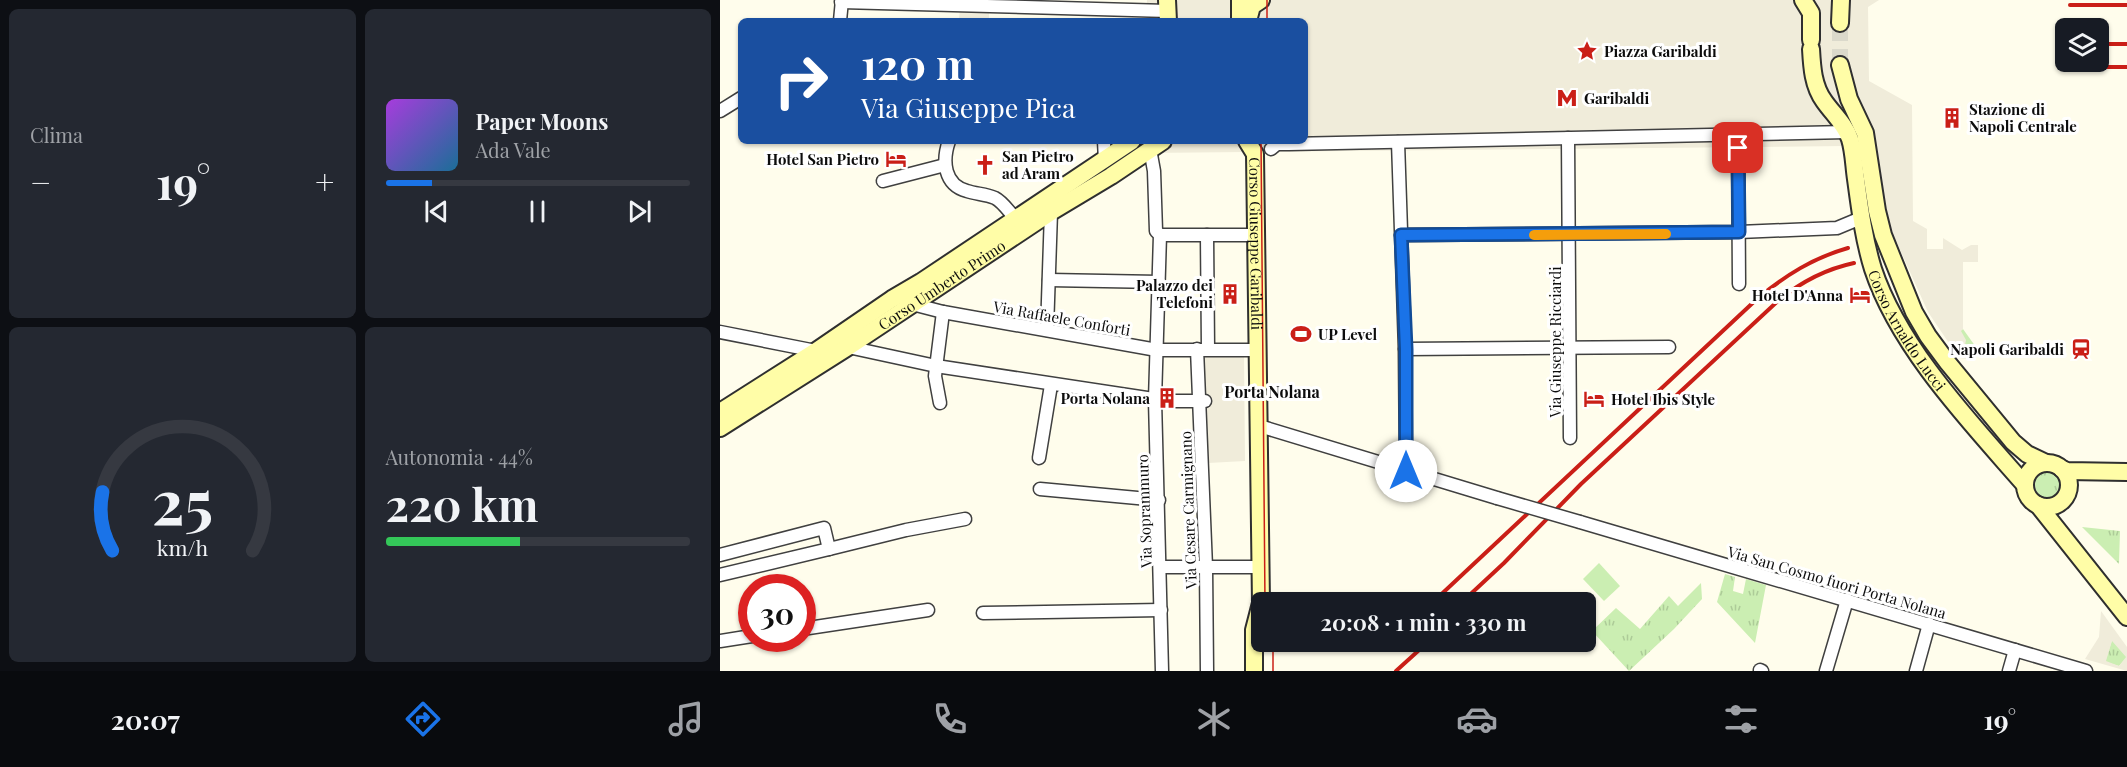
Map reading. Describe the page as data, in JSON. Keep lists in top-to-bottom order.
{
  "streets": {
    "main road": ["Corso Giuseppe Garibaldi", "Corso Umberto Primo", "Corso Arnaldo Lucci"],
    "street": [
      "Via Raffaele Conforti",
      "Via Giuseppe Ricciardi",
      "Via Cesare Carmignano",
      "Via Soprammuro",
      "Via San Cosmo fuori Porta Nolana"
    ]
  },
  "crossings": [
    ["Corso Giuseppe Garibaldi", "Via Raffaele Conforti"],
    ["Corso Umberto Primo", "Via Raffaele Conforti"],
    ["Corso Umberto Primo", "Via Soprammuro"],
    ["Via Raffaele Conforti", "Via Cesare Carmignano"],
    ["Via Raffaele Conforti", "Via Soprammuro"]
  ],
  "districts": ["Porta Nolana"],
  "places": {
    "place": ["Piazza Garibaldi"],
    "metro station": ["Garibaldi"],
    "building": ["Stazione di Napoli Centrale", "Palazzo dei Telefoni", "Porta Nolana"],
    "hotel": ["Hotel San Pietro", "Hotel D'Anna", "Hotel Ibis Style"],
    "church": ["San Pietro ad Aram"],
    "sports": ["UP Level"],
    "station": ["Napoli Garibaldi"]
  },
  "page": {
    "tile": [
      "Clima",
      ["Autonomia · 44%", "220 km"]
    ],
    "turn": ["120 m", "Via Giuseppe Pica"],
    "song": ["Paper Moons", "Ada Vale"],
    "heat": ["−", "19°", "+"],
    "limit": "30",
    "trip": "20:08 · 1 min · 330 m",
    "tabs": ["20:07", "19°"],
    "gauge": ["25", "km/h"]
  }
}
